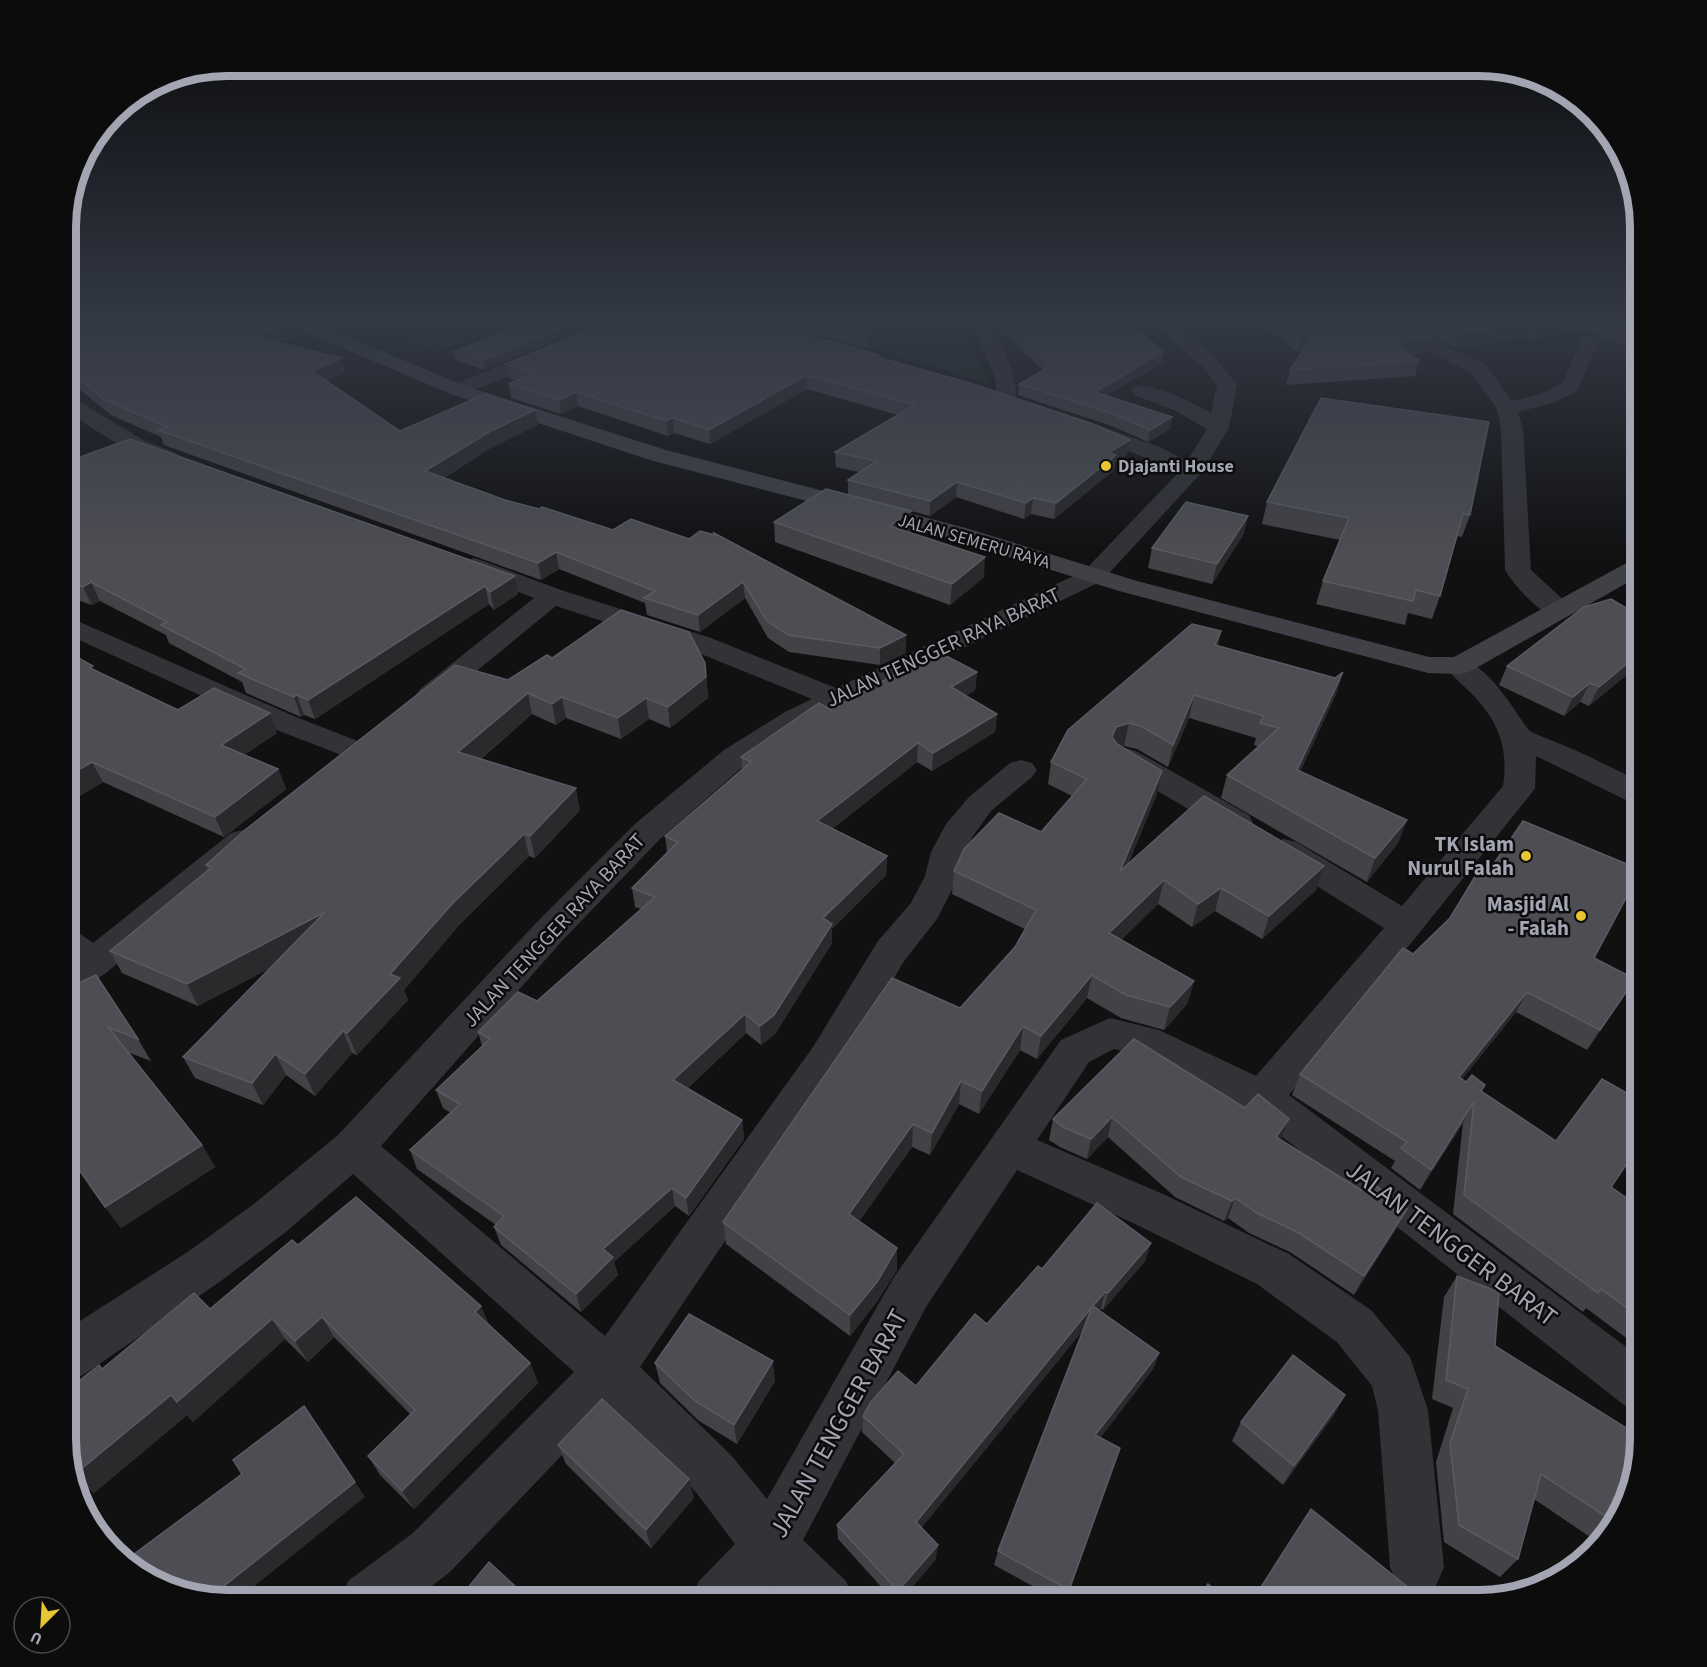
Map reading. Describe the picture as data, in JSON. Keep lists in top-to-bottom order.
{
  "streets": {
    "street": ["JALAN SEMERU RAYA", "JALAN TENGGER RAYA BARAT", "JALAN TENGGER BARAT"]
  },
  "crossings": [
    ["JALAN SEMERU RAYA", "JALAN TENGGER RAYA BARAT"],
    ["JALAN TENGGER RAYA BARAT", "JALAN TENGGER BARAT"]
  ],
  "places": ["Djajanti House", "TK Islam Nurul Falah", "Masjid Al - Falah"],
  "north": "bottom left"
}
